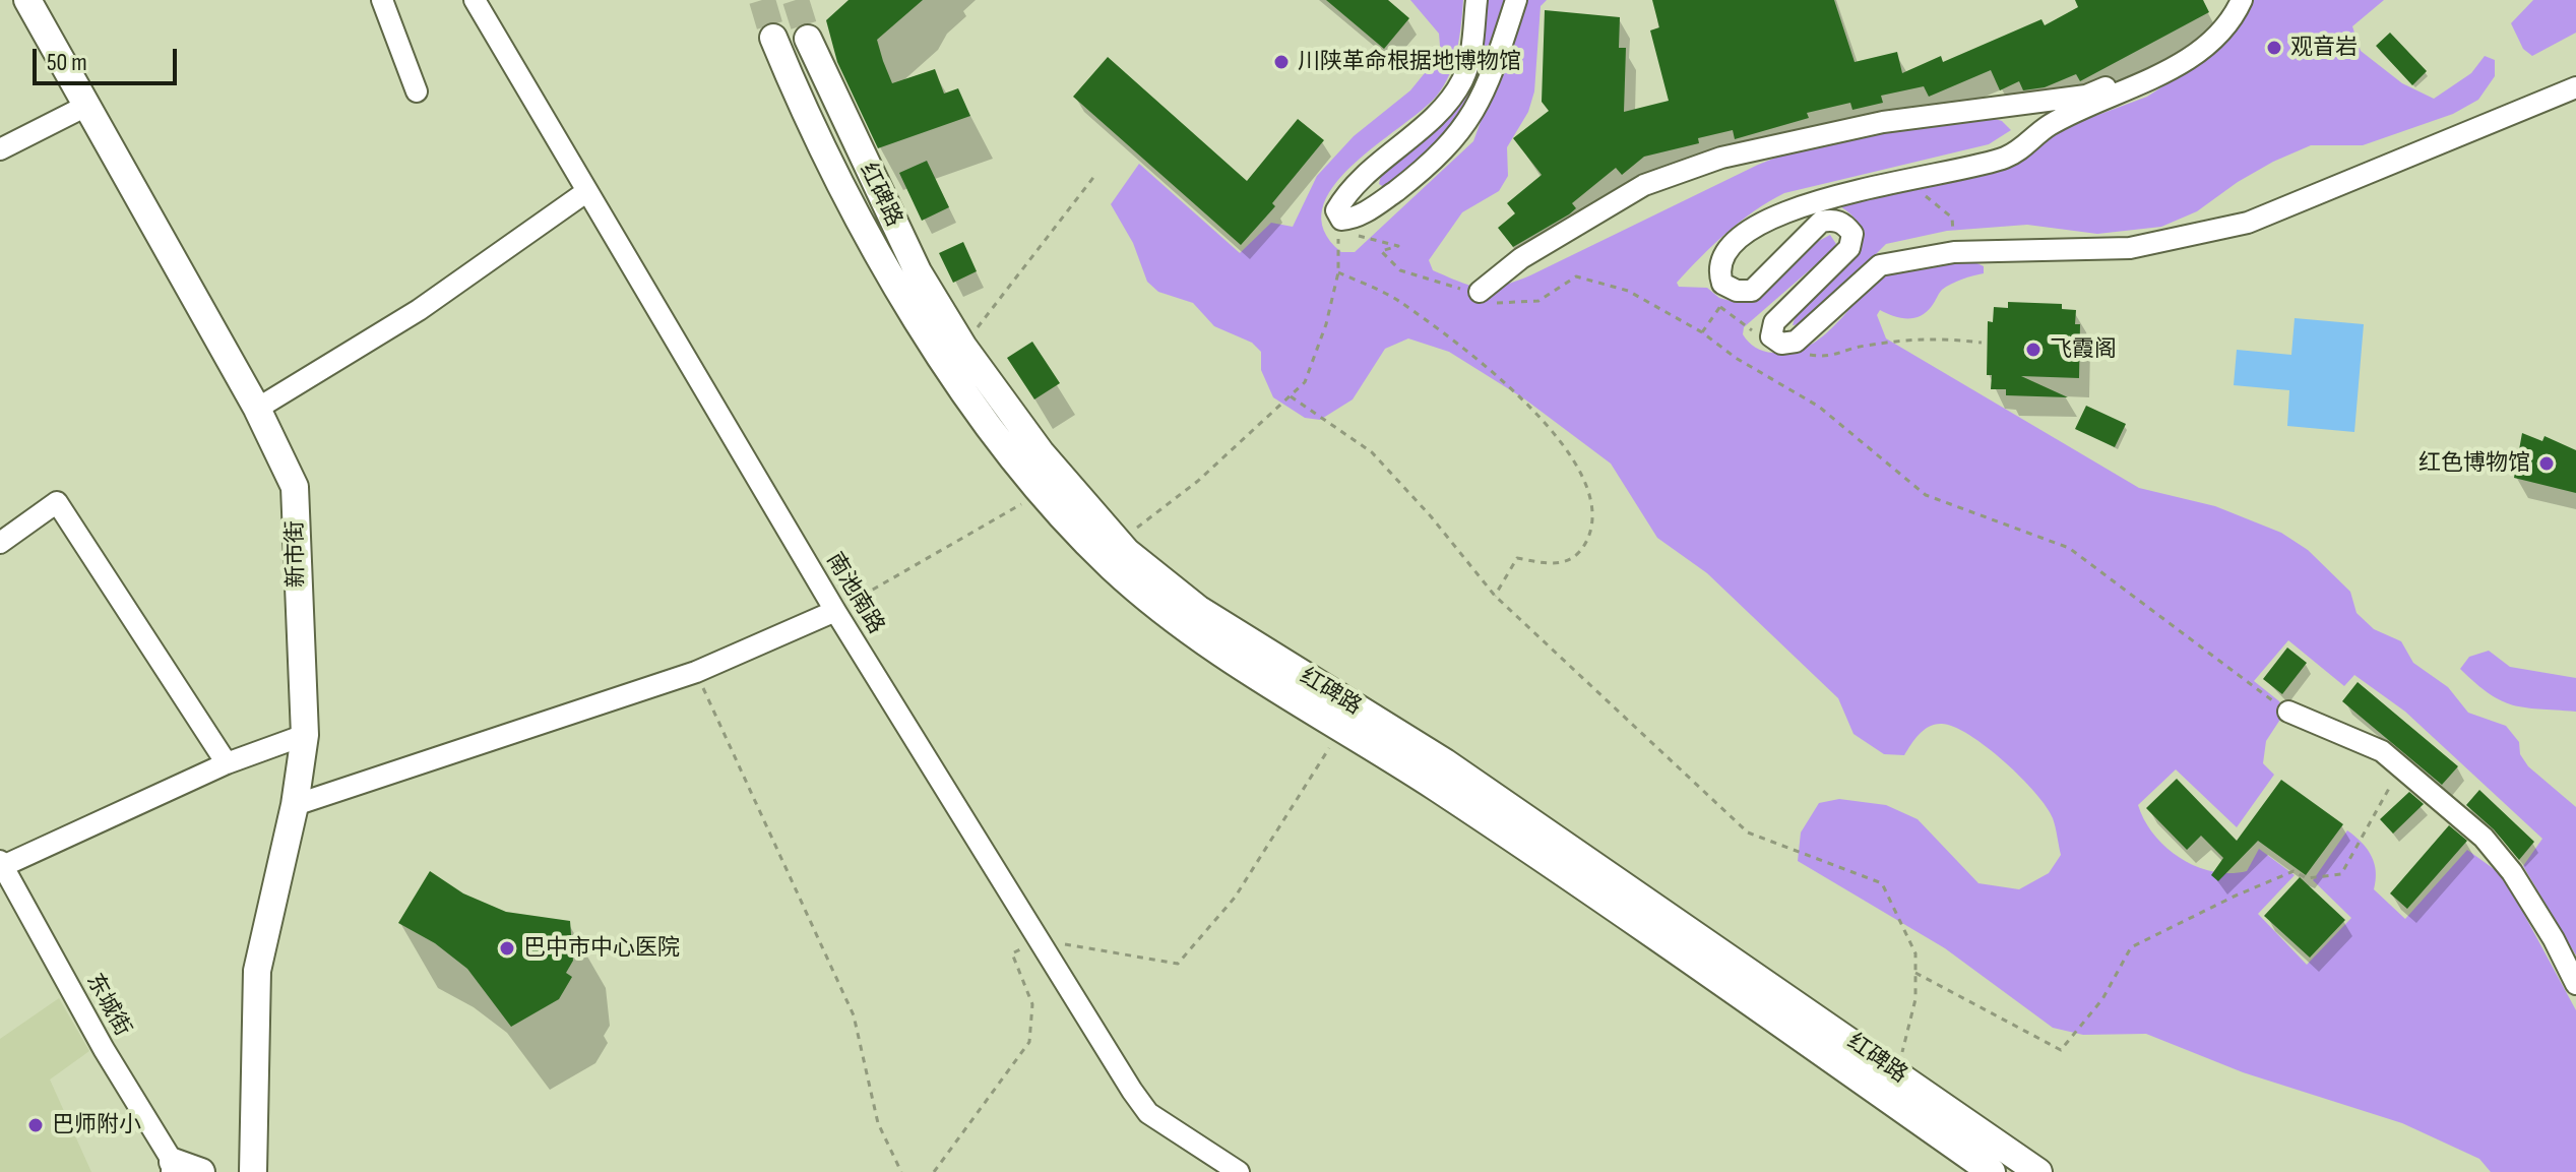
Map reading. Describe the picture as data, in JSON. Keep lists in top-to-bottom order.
{
  "streets": {
    "main road": ["红碑路", "新市街"],
    "street": ["南池南路", "东城街"]
  },
  "places": [
    "观音岩",
    "川陕革命根据地博物馆",
    "飞霞阁",
    "红色博物馆",
    "巴中市中心医院",
    "巴师附小"
  ],
  "scale_bar": "50 m"
}
